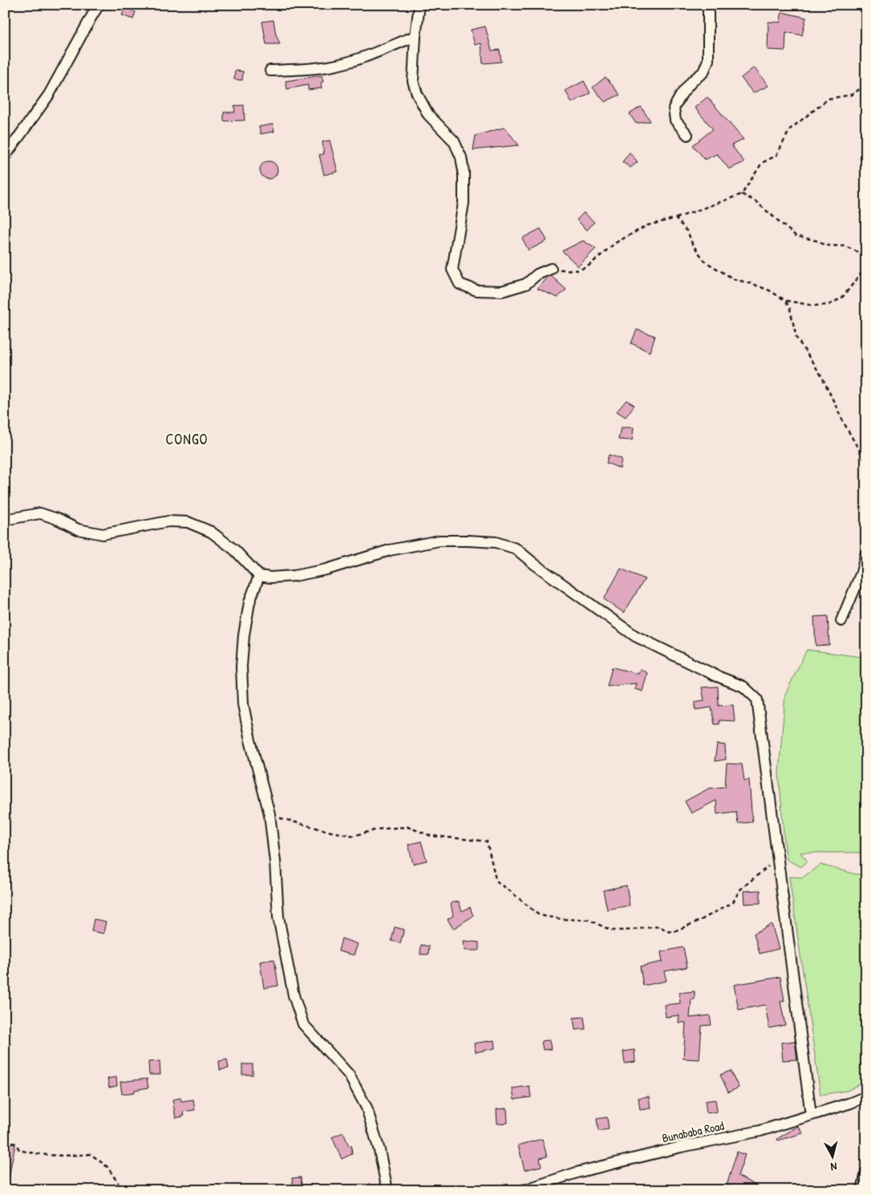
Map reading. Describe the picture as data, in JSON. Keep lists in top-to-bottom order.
{
  "streets": {
    "street": ["Bunababa Road"]
  },
  "districts": ["CONGO"],
  "north": "bottom"
}
